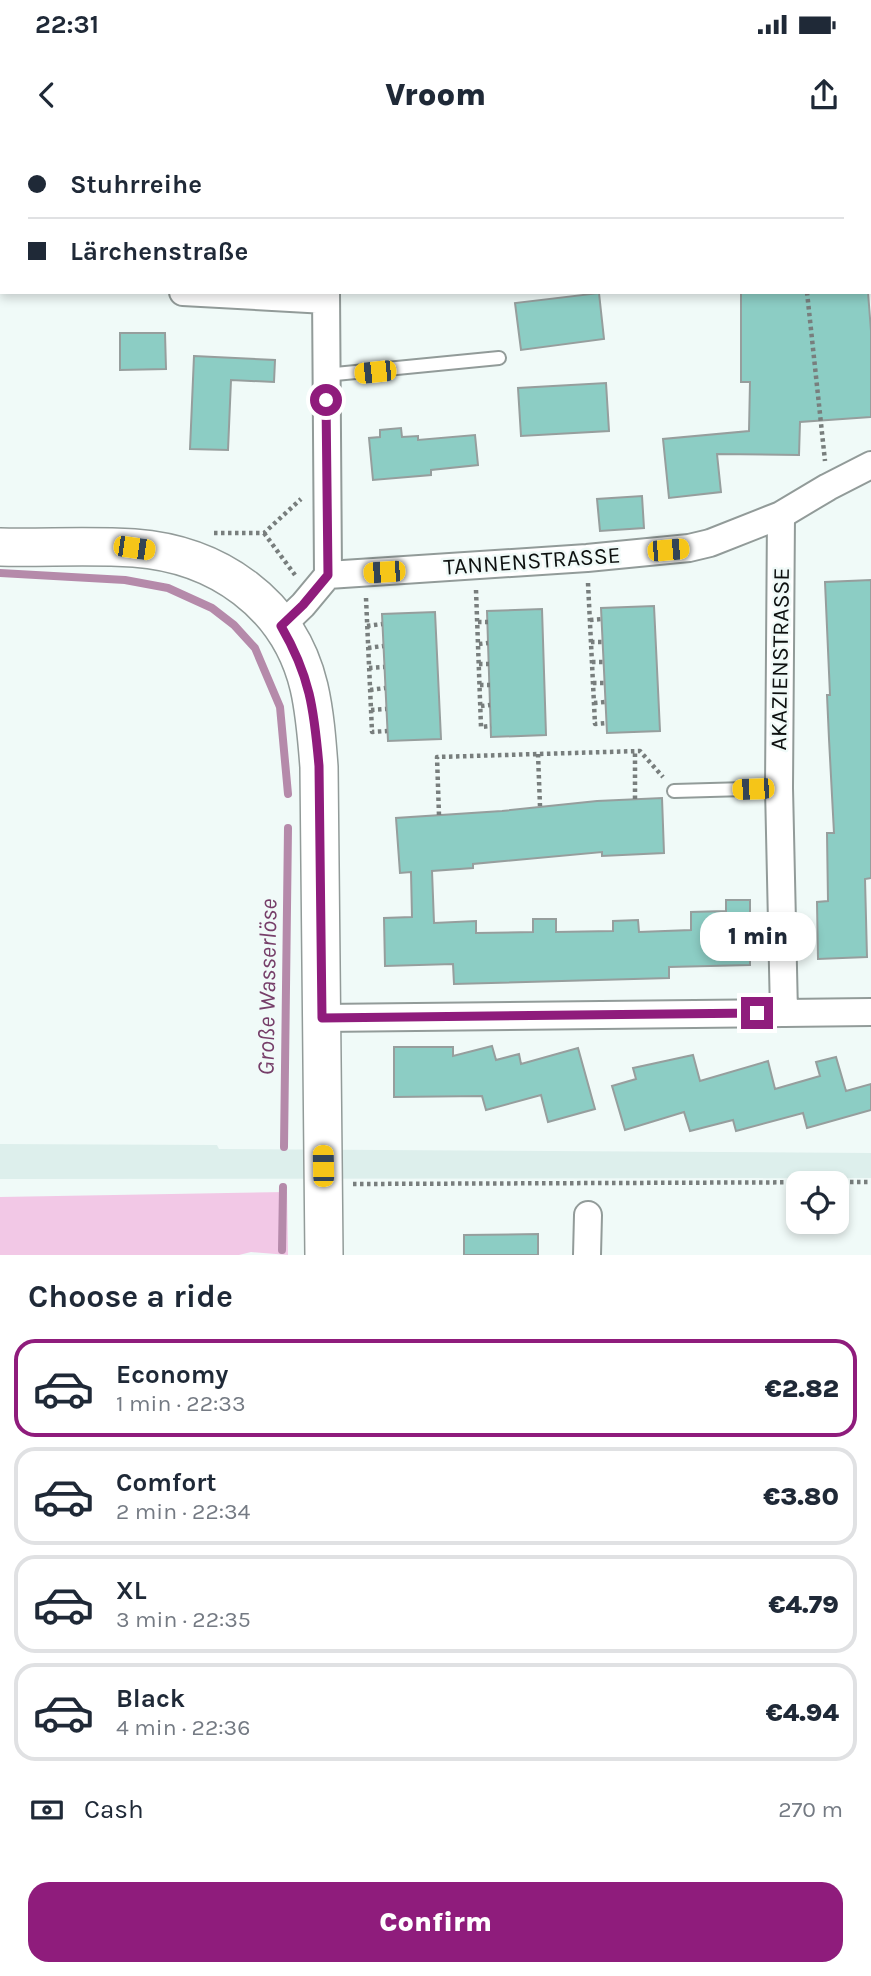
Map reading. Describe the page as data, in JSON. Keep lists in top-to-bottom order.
{
  "streets": {
    "street": ["TANNENSTRASSE", "AKAZIENSTRASSE"]
  },
  "crossings": [
    ["TANNENSTRASSE", "AKAZIENSTRASSE"]
  ],
  "water": ["Große Wasserlöse"],
  "page": {
    "status": "22:31",
    "header": "Vroom",
    "banner": ["Stuhrreihe", "Lärchenstraße"],
    "bubble": "1 min",
    "heading": "Choose a ride",
    "list": [
      {
        "name": "Economy",
        "note": "1 min · 22:33",
        "value": "€2.82"
      },
      {
        "name": "Comfort",
        "note": "2 min · 22:34",
        "value": "€3.80"
      },
      {
        "name": "XL",
        "note": "3 min · 22:35",
        "value": "€4.79"
      },
      {
        "name": "Black",
        "note": "4 min · 22:36",
        "value": "€4.94"
      }
    ],
    "pay": ["Cash", "270 m"],
    "buttons": "Confirm"
  }
}
